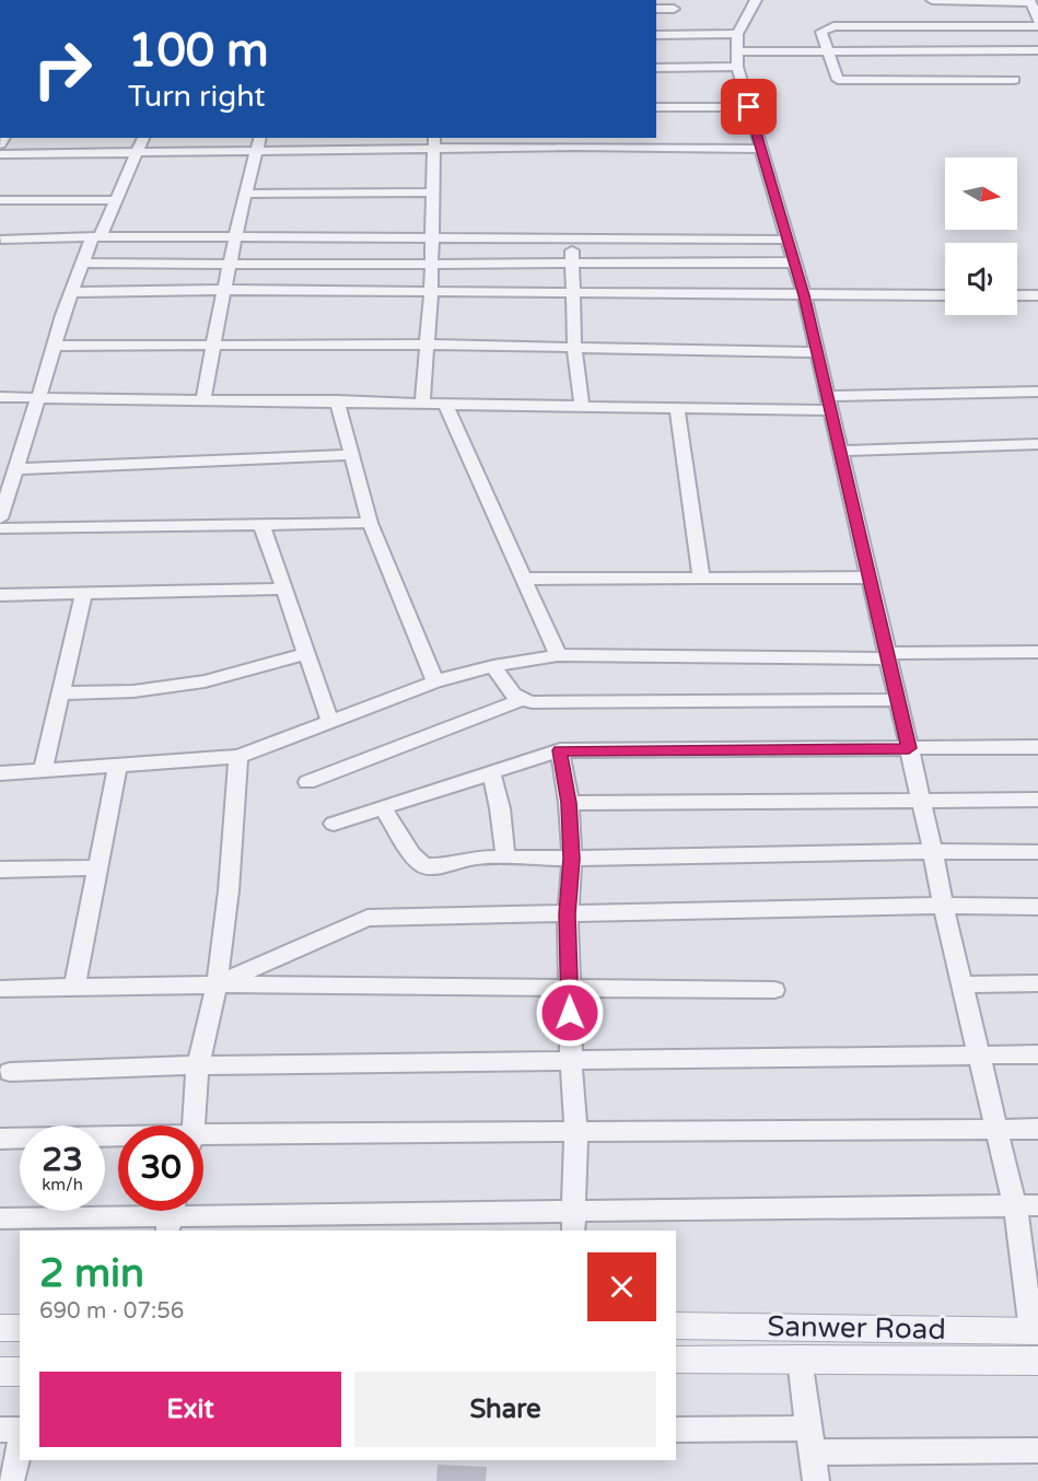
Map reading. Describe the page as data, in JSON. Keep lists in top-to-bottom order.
{
  "streets": {
    "street": ["Sanwer Road"]
  },
  "north": "right",
  "page": {
    "turn": ["100 m", "Turn right"],
    "speed": "23 km/h",
    "limit": "30",
    "heading": ["2 min", "690 m · 07:56"],
    "buttons": ["Exit", "Share"]
  }
}
